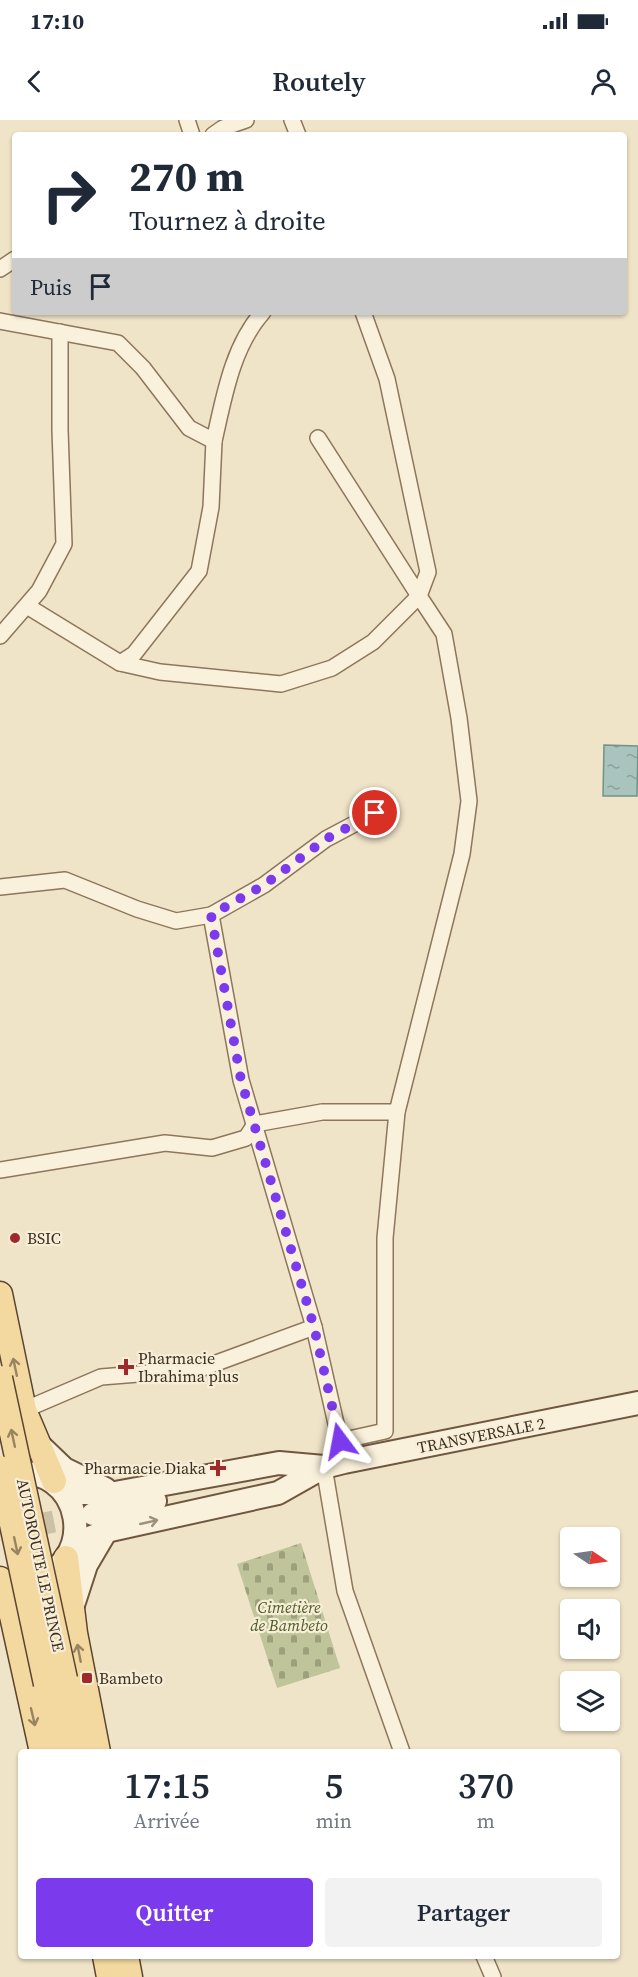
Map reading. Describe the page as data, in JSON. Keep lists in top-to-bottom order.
{
  "streets": {
    "main road": ["TRANSVERSALE 2", "AUTOROUTE LE PRINCE"]
  },
  "parks": ["Cimetière de Bambeto"],
  "places": {
    "other": ["BSIC"],
    "health": ["Pharmacie Ibrahima plus", "Pharmacie Diaka"],
    "transit": ["Bambeto"]
  },
  "north": "right",
  "page": {
    "status": "17:10",
    "header": "Routely",
    "turn": ["270 m", "Tournez à droite"],
    "then": "Puis",
    "eta": [
      "17:15",
      "Arrivée",
      "5",
      "min",
      "370",
      "m"
    ],
    "buttons": ["Quitter", "Partager"]
  }
}
